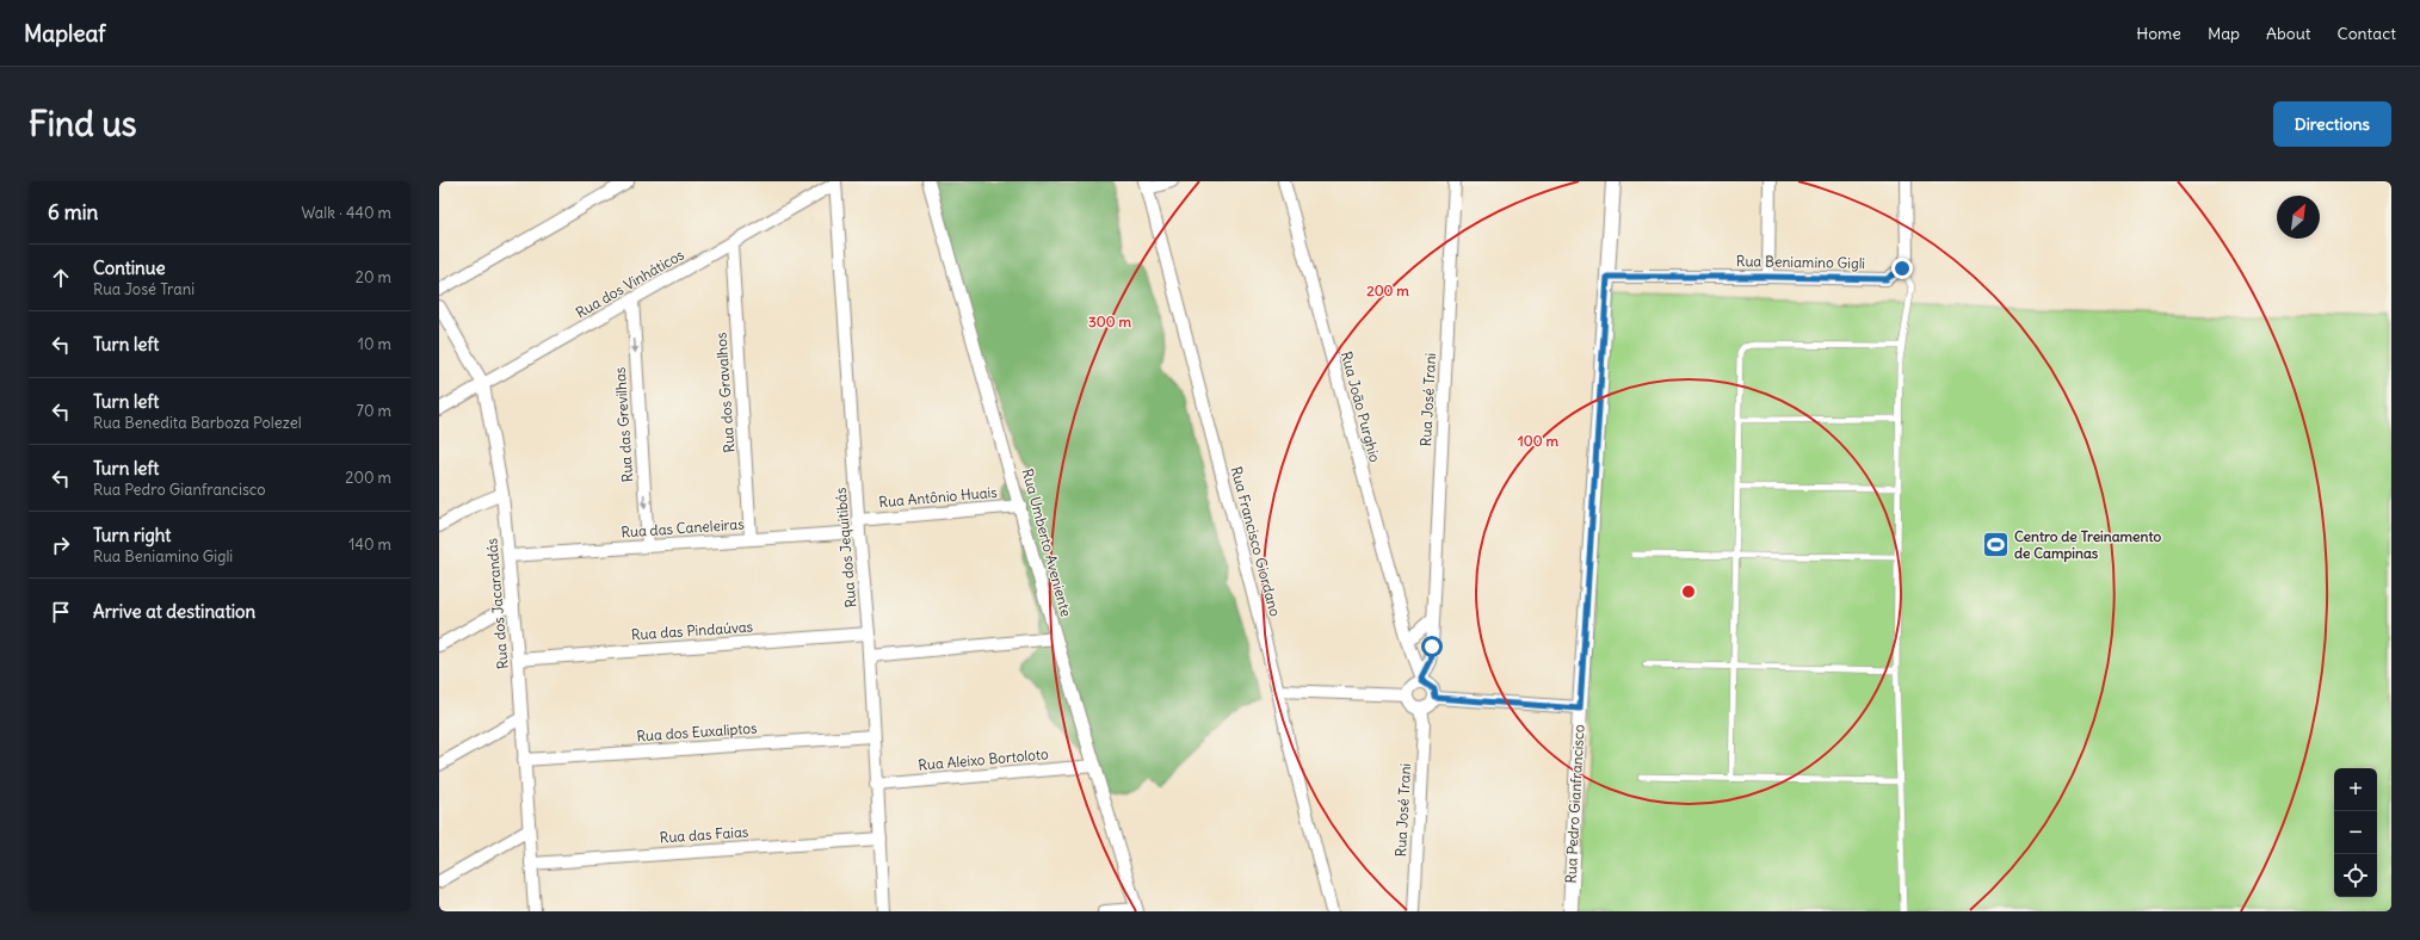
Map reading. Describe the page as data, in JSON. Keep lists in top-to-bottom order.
{
  "streets": {
    "street": [
      "Rua Beniamino Gigli",
      "Rua dos Vinháticos",
      "Rua dos Gravalhos",
      "Rua José Trani",
      "Rua João Purghio",
      "Rua das Grevilhas",
      "Rua Antônio Huais",
      "Rua das Caneleiras",
      "Rua Francisco Giordano",
      "Rua Umberto Aveniente",
      "Rua dos Jequitibás",
      "Rua dos Jacarandás",
      "Rua das Pindaúvas",
      "Rua dos Euxaliptos",
      "Rua Aleixo Bortoloto",
      "Rua Pedro Gianfrancisco",
      "Rua das Faias"
    ]
  },
  "crossings": [
    ["Rua Beniamino Gigli", "Rua Pedro Gianfrancisco"],
    ["Rua dos Vinháticos", "Rua dos Gravalhos"],
    ["Rua dos Vinháticos", "Rua das Grevilhas"],
    ["Rua dos Vinháticos", "Rua dos Jequitibás"],
    ["Rua dos Vinháticos", "Rua dos Jacarandás"],
    ["Rua dos Gravalhos", "Rua das Caneleiras"],
    ["Rua José Trani", "Rua João Purghio"],
    ["Rua das Grevilhas", "Rua das Caneleiras"],
    ["Rua Antônio Huais", "Rua das Caneleiras"],
    ["Rua Antônio Huais", "Rua Umberto Aveniente"],
    ["Rua Antônio Huais", "Rua dos Jequitibás"],
    ["Rua das Caneleiras", "Rua dos Jequitibás"],
    ["Rua das Caneleiras", "Rua dos Jacarandás"],
    ["Rua Umberto Aveniente", "Rua Aleixo Bortoloto"],
    ["Rua dos Jequitibás", "Rua das Pindaúvas"],
    ["Rua dos Jequitibás", "Rua dos Euxaliptos"],
    ["Rua dos Jequitibás", "Rua Aleixo Bortoloto"],
    ["Rua dos Jequitibás", "Rua das Faias"],
    ["Rua dos Jacarandás", "Rua das Pindaúvas"],
    ["Rua dos Jacarandás", "Rua dos Euxaliptos"],
    ["Rua dos Jacarandás", "Rua das Faias"]
  ],
  "one_way": ["Rua das Grevilhas"],
  "places": {
    "sports": ["Centro de Treinamento de Campinas"]
  },
  "north": "top right",
  "page": {
    "header": "Mapleaf",
    "nav": [
      "Home",
      "Map",
      "About",
      "Contact"
    ],
    "buttons": "Directions",
    "title": "Find us",
    "heading": ["6 min", "Walk · 440 m"],
    "list": [
      ["Continue", "Rua José Trani", "20 m"],
      ["Turn left", "10 m"],
      ["Turn left", "Rua Benedita Barboza Polezel", "70 m"],
      ["Turn left", "Rua Pedro Gianfrancisco", "200 m"],
      ["Turn right", "Rua Beniamino Gigli", "140 m"],
      "Arrive at destination"
    ],
    "map_buttons": ["+", "−"]
  },
  "rings": ["200 m", "300 m", "100 m"]
}
